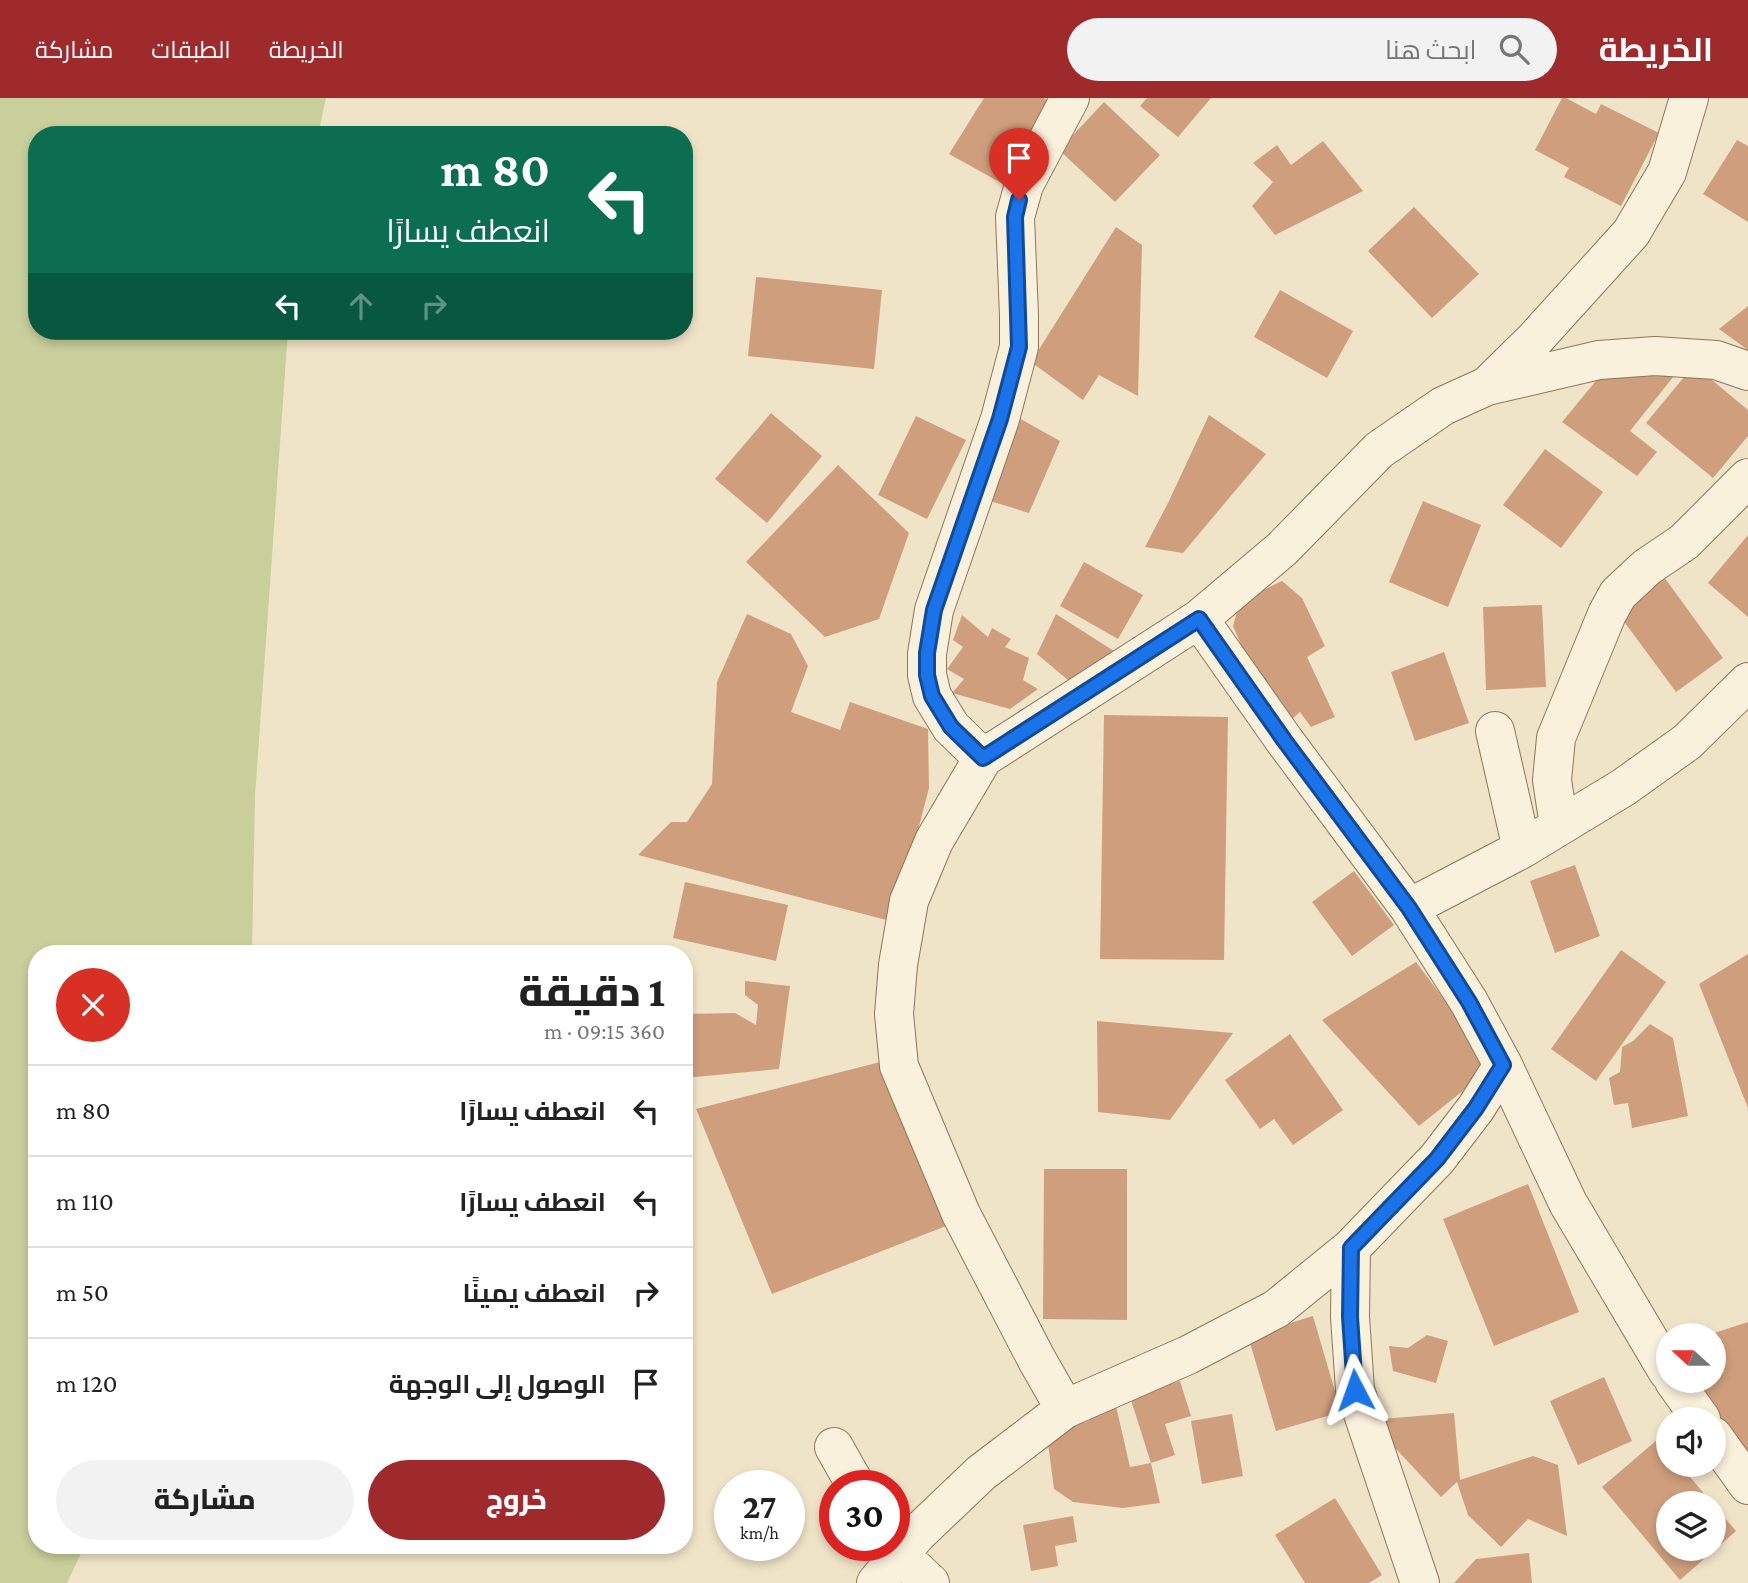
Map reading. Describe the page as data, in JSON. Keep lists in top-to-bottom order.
{
  "north": "left",
  "page": {
    "header": "الخريطة",
    "search": "ابحث هنا",
    "nav": ["الخريطة", "الطبقات", "مشاركة"],
    "turn": ["80 m", "انعطف يسارًا"],
    "heading": ["1 دقيقة", "360 m · 09:15"],
    "list": [
      {
        "name": "انعطف يسارًا",
        "value": "80 m"
      },
      {
        "name": "انعطف يسارًا",
        "value": "110 m"
      },
      {
        "name": "انعطف يمينًا",
        "value": "50 m"
      },
      {
        "name": "الوصول إلى الوجهة",
        "value": "120 m"
      }
    ],
    "buttons": ["خروج", "مشاركة"],
    "speed": "27 km/h",
    "limit": "30"
  }
}
